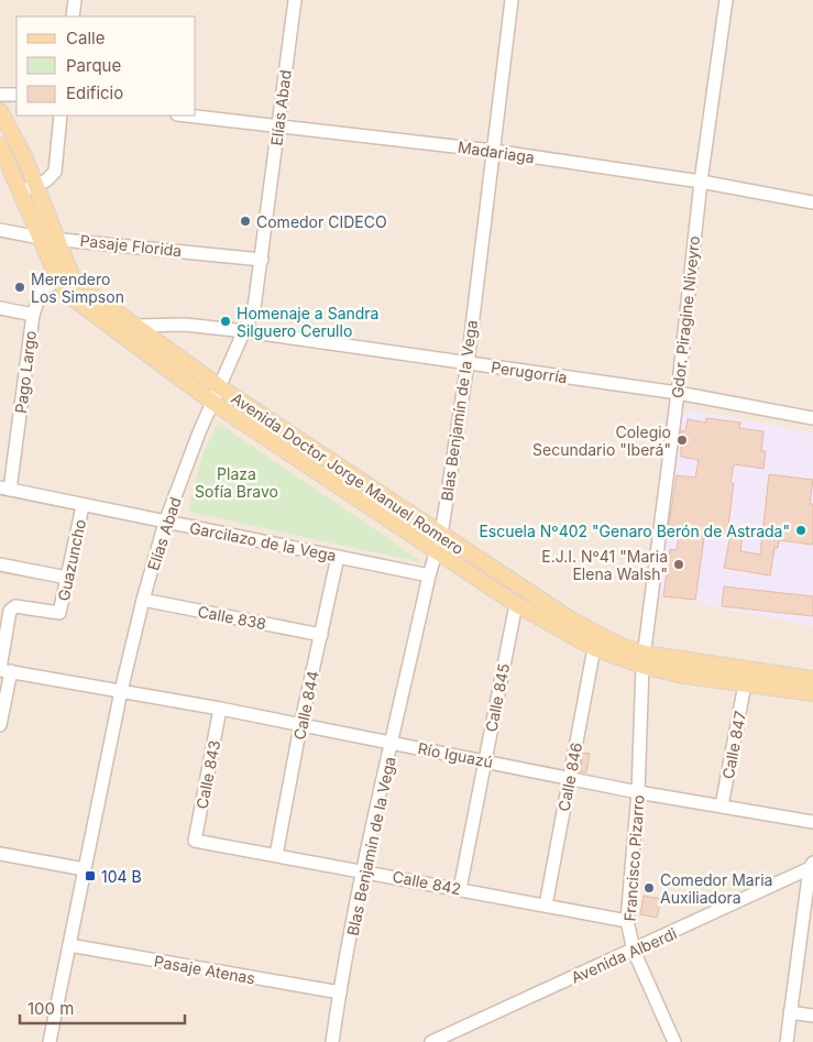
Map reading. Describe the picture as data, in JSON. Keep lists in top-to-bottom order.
{
  "streets": {
    "main road": ["Avenida Doctor Jorge Manuel Romero"],
    "street": [
      "Elías Abad",
      "Madariaga",
      "Pasaje Florida",
      "Gdor. Piragine Niveyro",
      "Pago Largo",
      "Perugorría",
      "Blas Benjamín de la Vega",
      "Garcilazo de la Vega",
      "Guazuncho",
      "Calle 838",
      "Calle 845",
      "Calle 844",
      "Calle 847",
      "Río Iguazú",
      "Calle 843",
      "Calle 846",
      "Francisco Pizarro",
      "Calle 842",
      "Avenida Alberdi",
      "Pasaje Atenas"
    ]
  },
  "crossings": [
    ["Elías Abad", "Madariaga"],
    ["Elías Abad", "Pasaje Florida"],
    ["Elías Abad", "Perugorría"],
    ["Elías Abad", "Avenida Doctor Jorge Manuel Romero"],
    ["Elías Abad", "Garcilazo de la Vega"],
    ["Elías Abad", "Calle 838"],
    ["Elías Abad", "Río Iguazú"],
    ["Elías Abad", "Pasaje Atenas"],
    ["Madariaga", "Gdor. Piragine Niveyro"],
    ["Madariaga", "Blas Benjamín de la Vega"],
    ["Pasaje Florida", "Avenida Doctor Jorge Manuel Romero"],
    ["Gdor. Piragine Niveyro", "Perugorría"],
    ["Gdor. Piragine Niveyro", "Avenida Doctor Jorge Manuel Romero"],
    ["Gdor. Piragine Niveyro", "Francisco Pizarro"],
    ["Pago Largo", "Avenida Doctor Jorge Manuel Romero"],
    ["Pago Largo", "Garcilazo de la Vega"],
    ["Perugorría", "Blas Benjamín de la Vega"],
    ["Perugorría", "Avenida Doctor Jorge Manuel Romero"],
    ["Blas Benjamín de la Vega", "Avenida Doctor Jorge Manuel Romero"],
    ["Blas Benjamín de la Vega", "Garcilazo de la Vega"],
    ["Blas Benjamín de la Vega", "Río Iguazú"],
    ["Blas Benjamín de la Vega", "Calle 842"],
    ["Blas Benjamín de la Vega", "Pasaje Atenas"],
    ["Avenida Doctor Jorge Manuel Romero", "Calle 845"],
    ["Avenida Doctor Jorge Manuel Romero", "Calle 847"],
    ["Avenida Doctor Jorge Manuel Romero", "Calle 846"],
    ["Avenida Doctor Jorge Manuel Romero", "Francisco Pizarro"],
    ["Garcilazo de la Vega", "Guazuncho"],
    ["Garcilazo de la Vega", "Calle 844"],
    ["Guazuncho", "Río Iguazú"],
    ["Calle 838", "Calle 844"],
    ["Calle 845", "Río Iguazú"],
    ["Calle 845", "Calle 842"],
    ["Calle 844", "Río Iguazú"],
    ["Calle 844", "Calle 842"],
    ["Calle 847", "Río Iguazú"],
    ["Río Iguazú", "Calle 843"],
    ["Río Iguazú", "Calle 846"],
    ["Río Iguazú", "Francisco Pizarro"],
    ["Calle 843", "Calle 842"],
    ["Calle 846", "Calle 842"],
    ["Francisco Pizarro", "Calle 842"],
    ["Francisco Pizarro", "Avenida Alberdi"]
  ],
  "parks": ["Plaza Sofía Bravo"],
  "places": {
    "other": [
      "Comedor CIDECO",
      "Merendero Los Simpson",
      "Homenaje a Sandra Silguero Cerullo",
      "Colegio Secundario \"Iberá\"",
      "Escuela Nº402 \"Genaro Berón de Astrada\"",
      "E.J.I. Nº41 \"Maria Elena Walsh\"",
      "Comedor Maria Auxiliadora"
    ],
    "transit": ["104 B"]
  },
  "legend": ["Calle", "Parque", "Edificio"],
  "scale_bar": "100 m"
}
